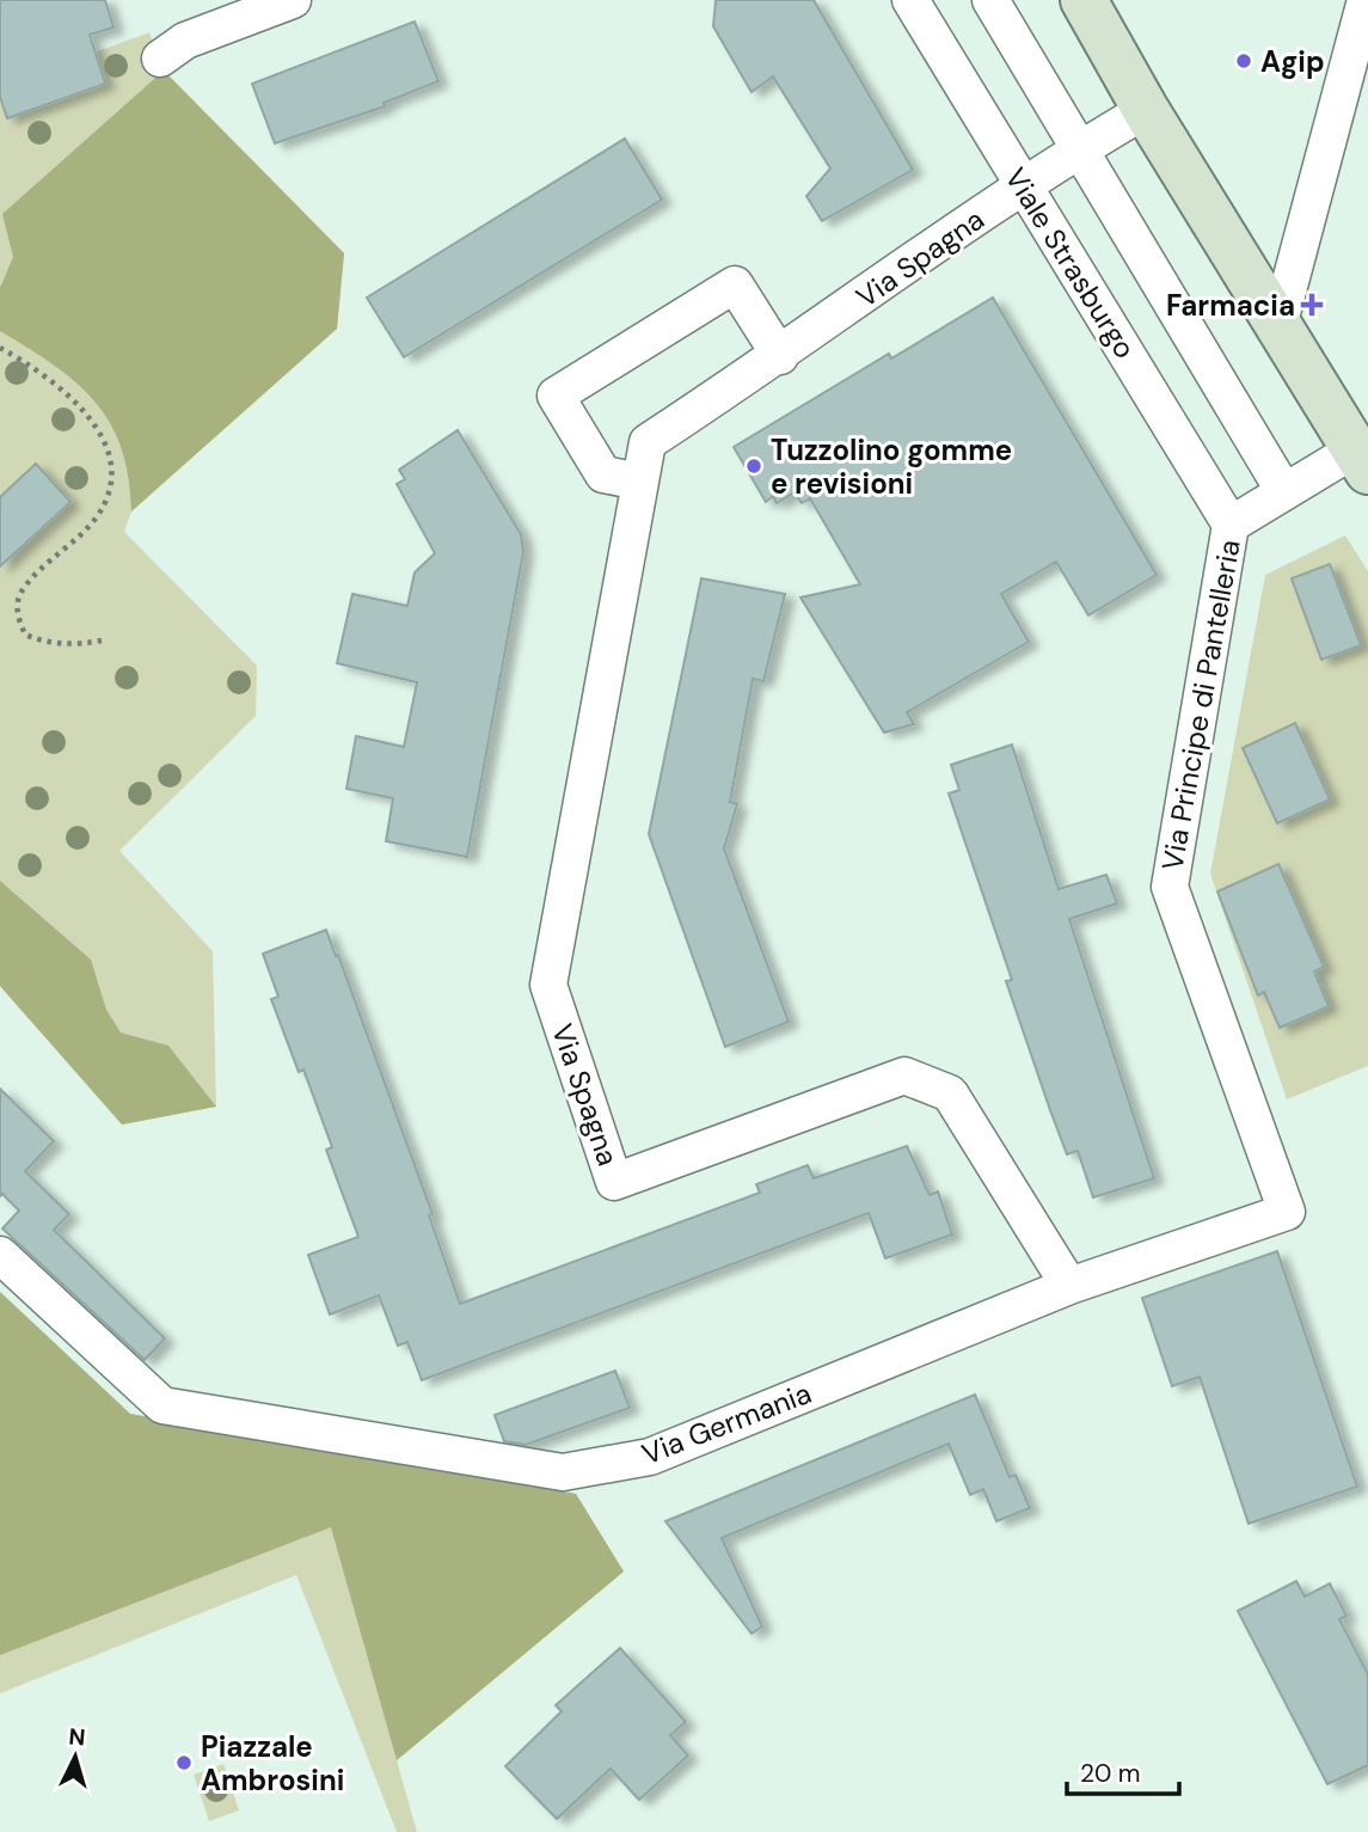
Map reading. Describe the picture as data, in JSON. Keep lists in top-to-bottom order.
{
  "streets": {
    "street": [
      "Via Spagna",
      "Viale Strasburgo",
      "Via Principe di Pantelleria",
      "Via Germania"
    ]
  },
  "crossings": [
    ["Via Spagna", "Viale Strasburgo"],
    ["Via Spagna", "Via Germania"],
    ["Viale Strasburgo", "Via Principe di Pantelleria"],
    ["Via Principe di Pantelleria", "Via Germania"]
  ],
  "places": {
    "other": ["Agip", "Tuzzolino gomme e revisioni", "Piazzale Ambrosini"],
    "health": ["Farmacia"]
  },
  "scale_bar": "20 m",
  "north": "top"
}
